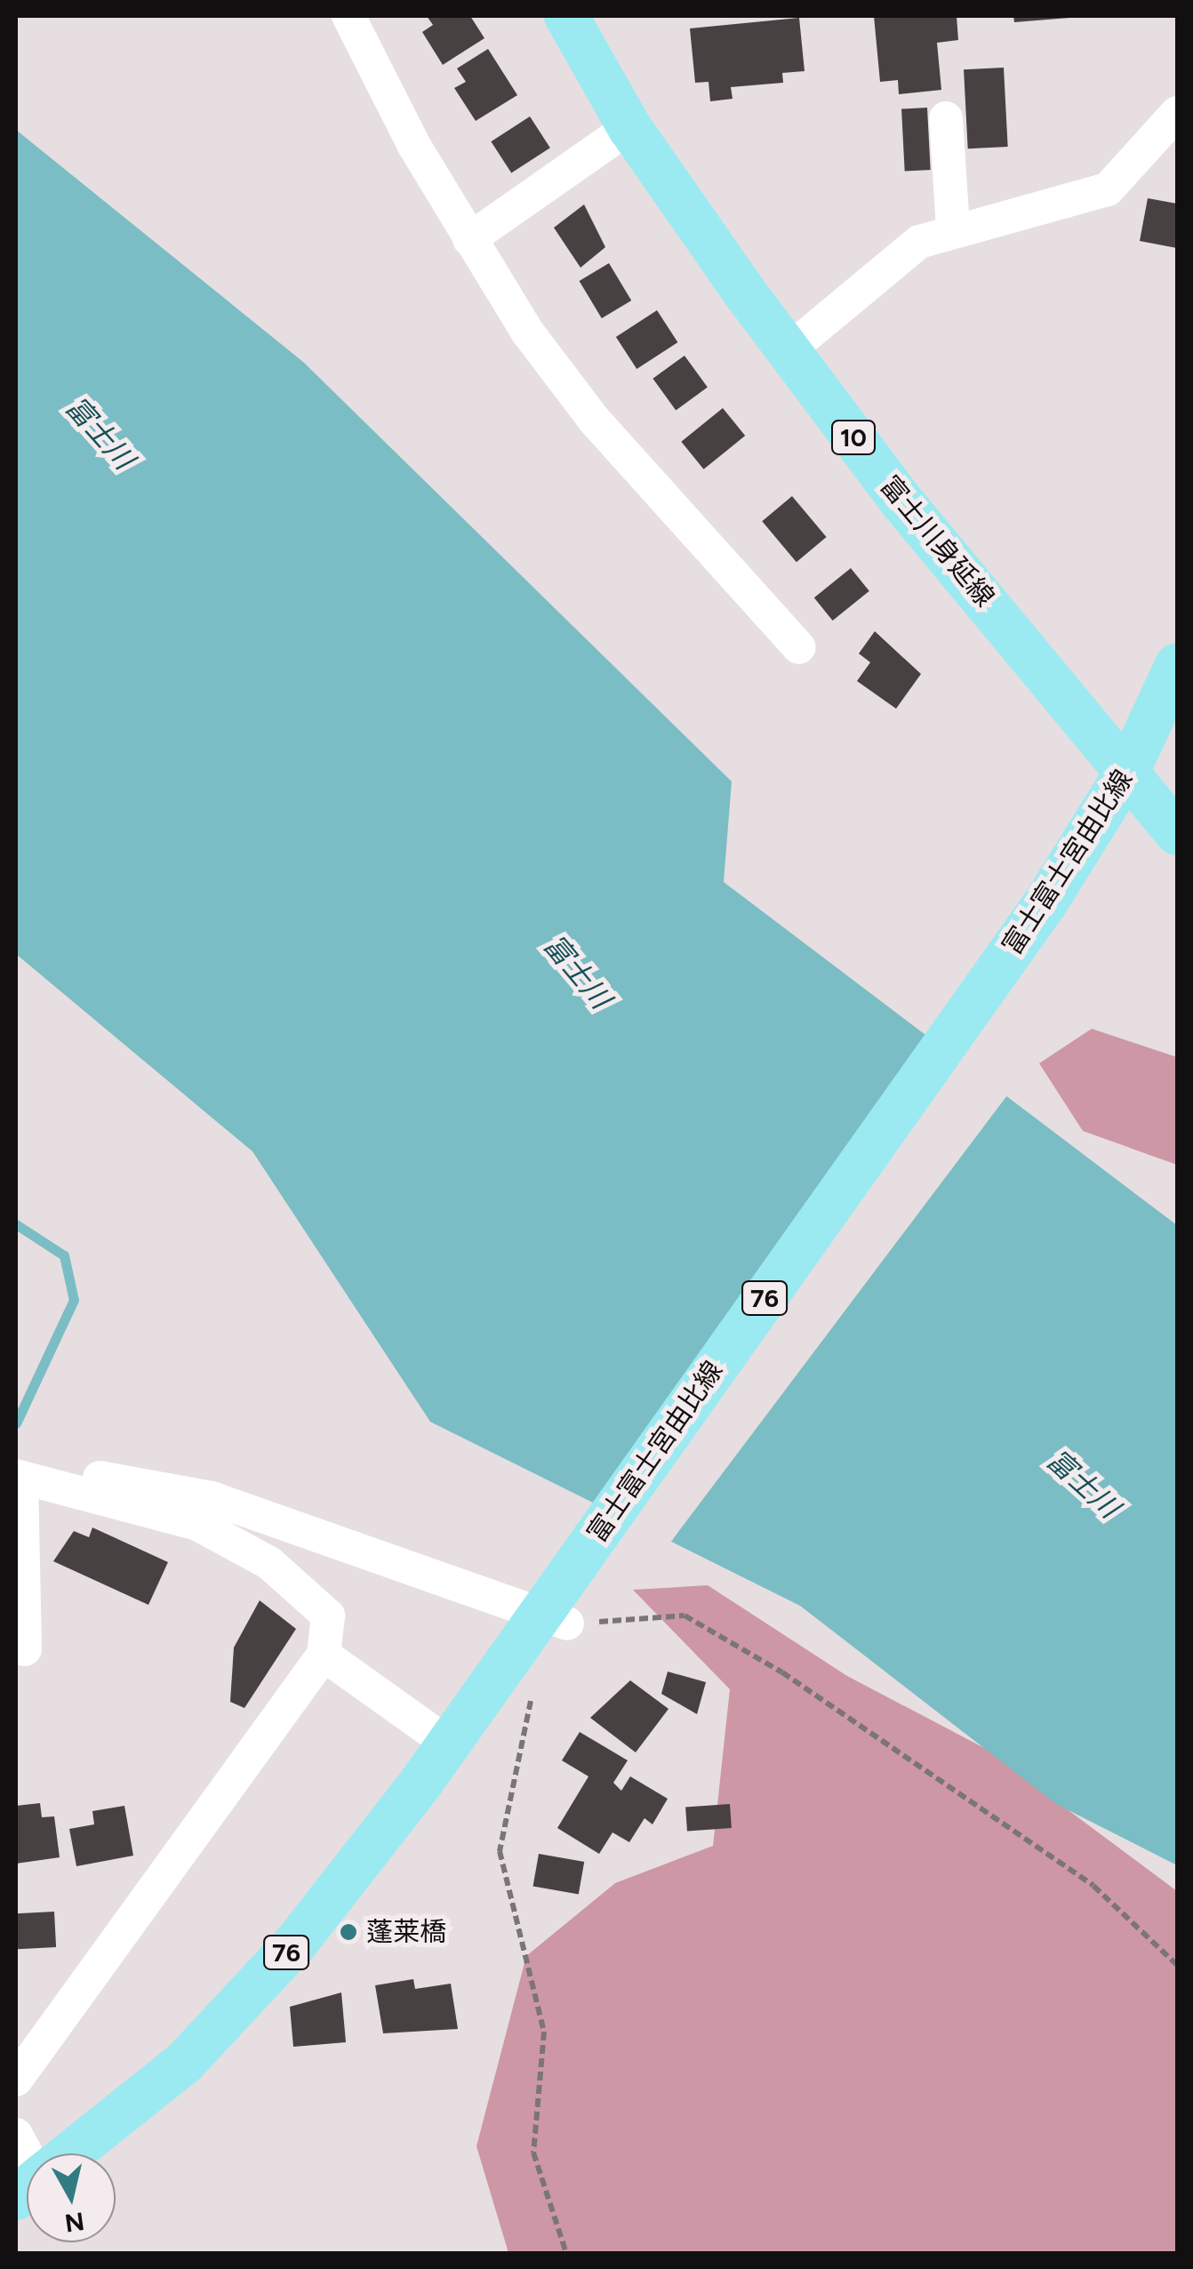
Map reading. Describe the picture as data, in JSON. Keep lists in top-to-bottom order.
{
  "streets": {
    "main road": [
      "10",
      "富士川身延線",
      "富士富士宮由比線",
      "76"
    ]
  },
  "crossings": [
    ["富士川身延線", "富士富士宮由比線"]
  ],
  "water": ["富士川"],
  "places": ["蓬莱橋"],
  "north": "bottom"
}
